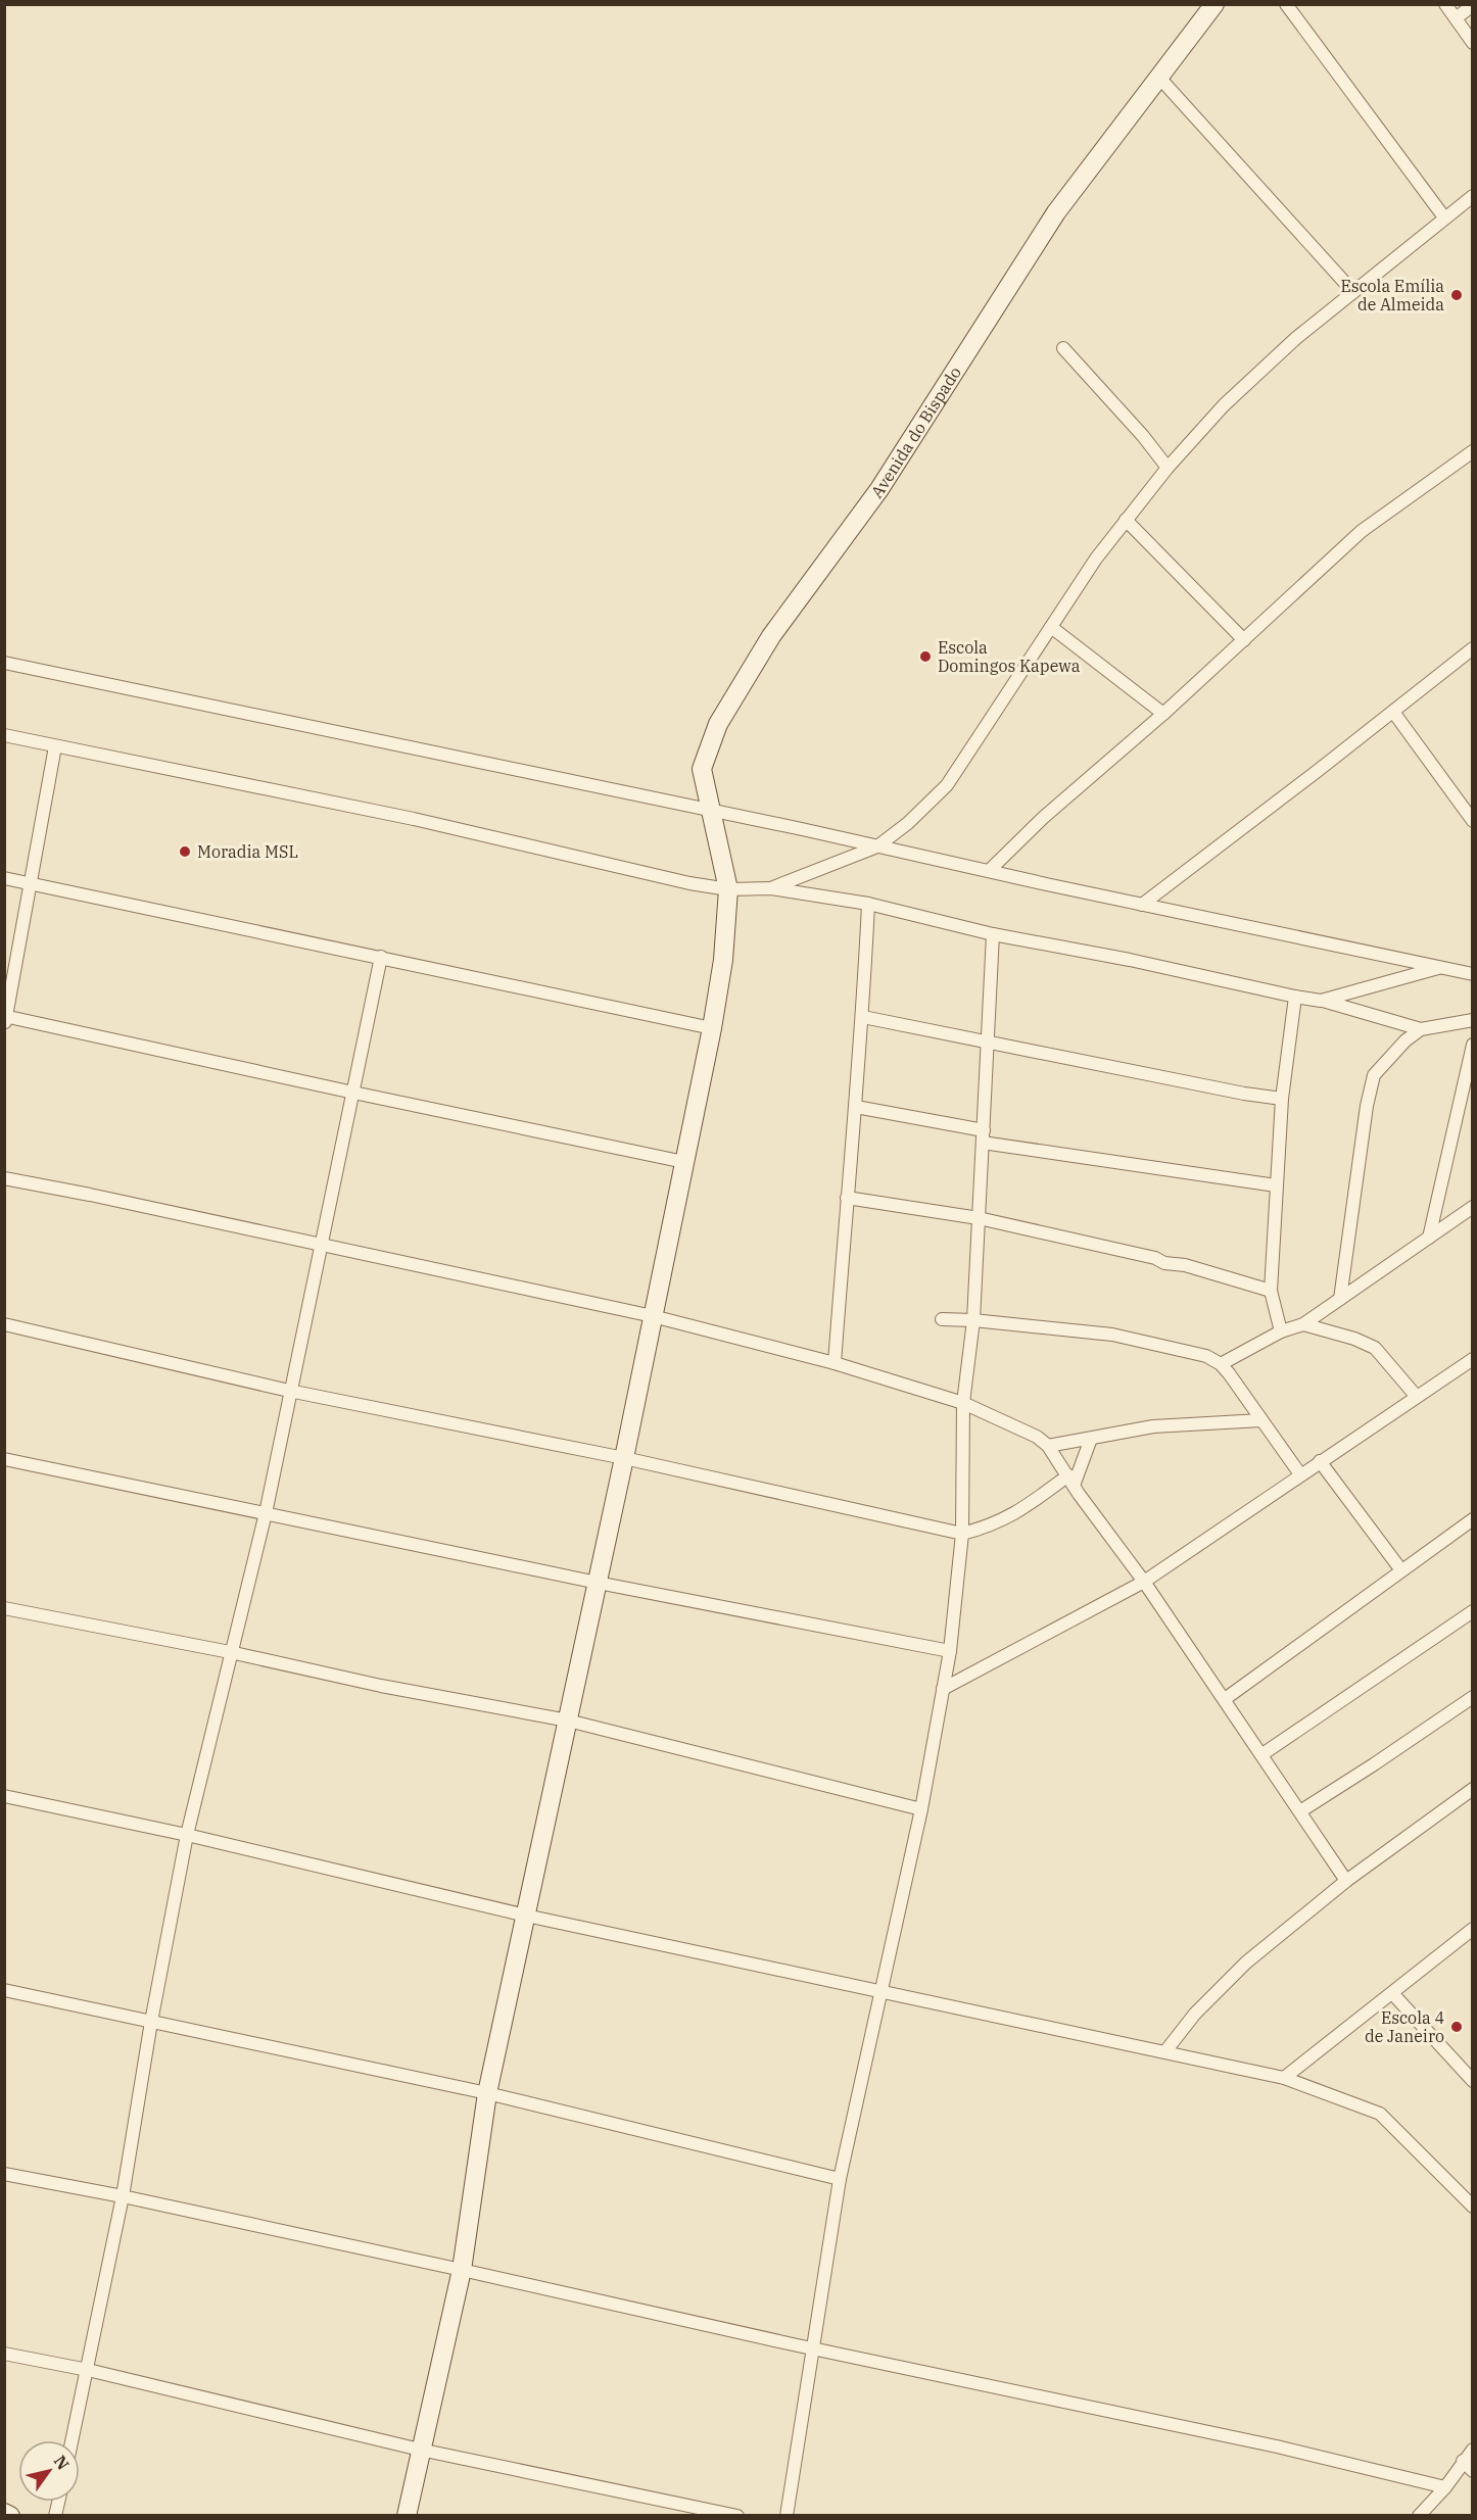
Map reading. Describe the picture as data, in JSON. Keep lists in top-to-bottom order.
{
  "streets": {
    "main road": ["Avenida do Bispado"]
  },
  "places": [
    "Escola Emília de Almeida",
    "Escola Domingos Kapewa",
    "Moradia MSL",
    "Escola 4 de Janeiro"
  ],
  "north": "top right"
}
